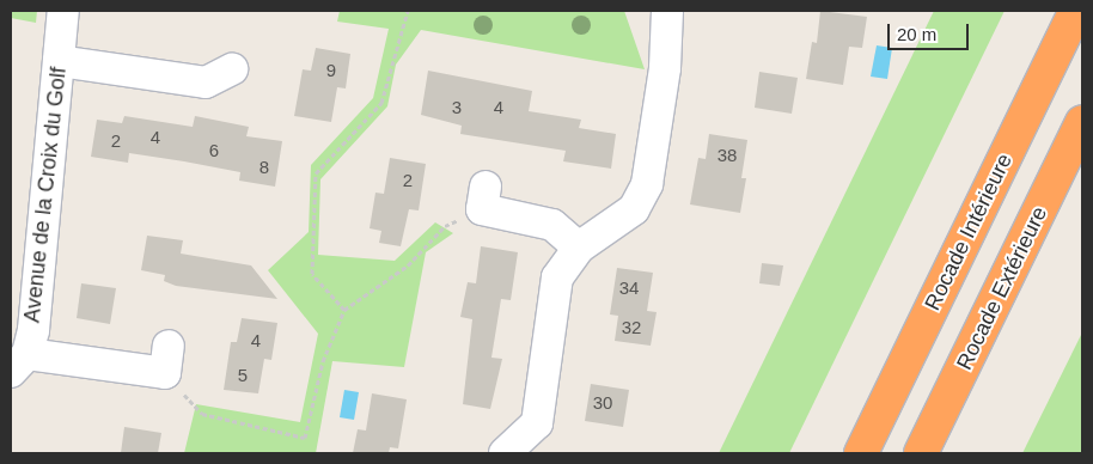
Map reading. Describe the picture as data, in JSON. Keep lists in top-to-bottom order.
{
  "streets": {
    "highway": ["Rocade Intérieure", "Rocade Extérieure"],
    "street": ["Avenue de la Croix du Golf"]
  },
  "house_numbers": [
    "9",
    "3",
    "4",
    "4",
    "2",
    "6",
    "38",
    "8",
    "2",
    "34",
    "32",
    "4",
    "5",
    "30"
  ],
  "scale_bar": "20 m"
}
